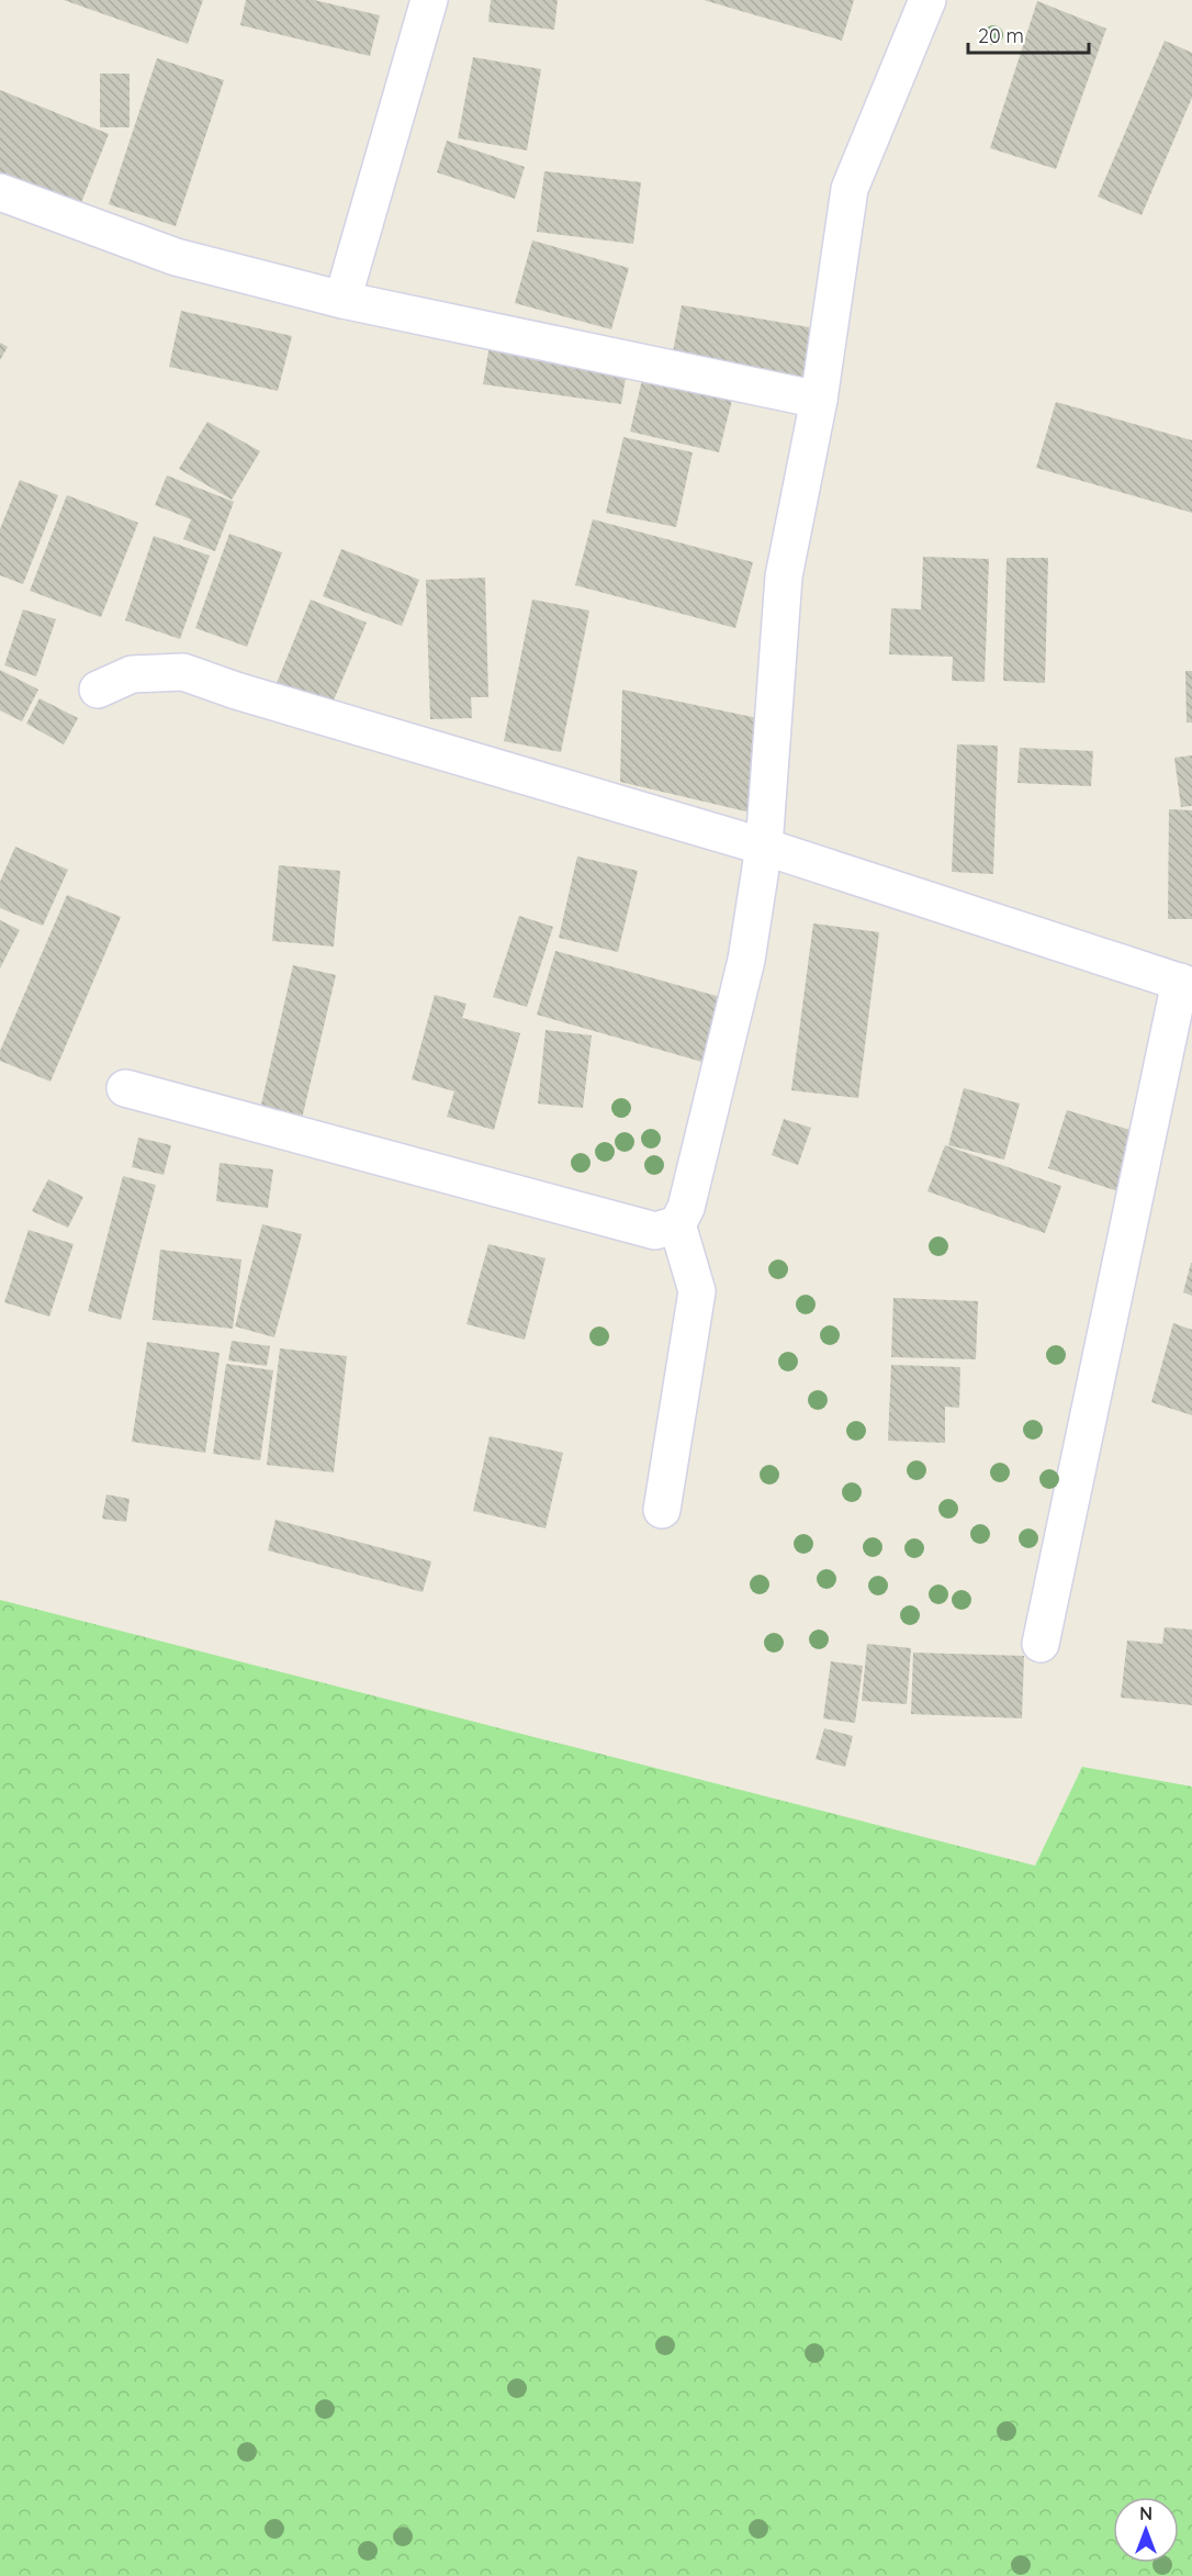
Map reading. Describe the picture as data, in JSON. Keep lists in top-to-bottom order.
{
  "scale_bar": "20 m",
  "north": "top"
}
